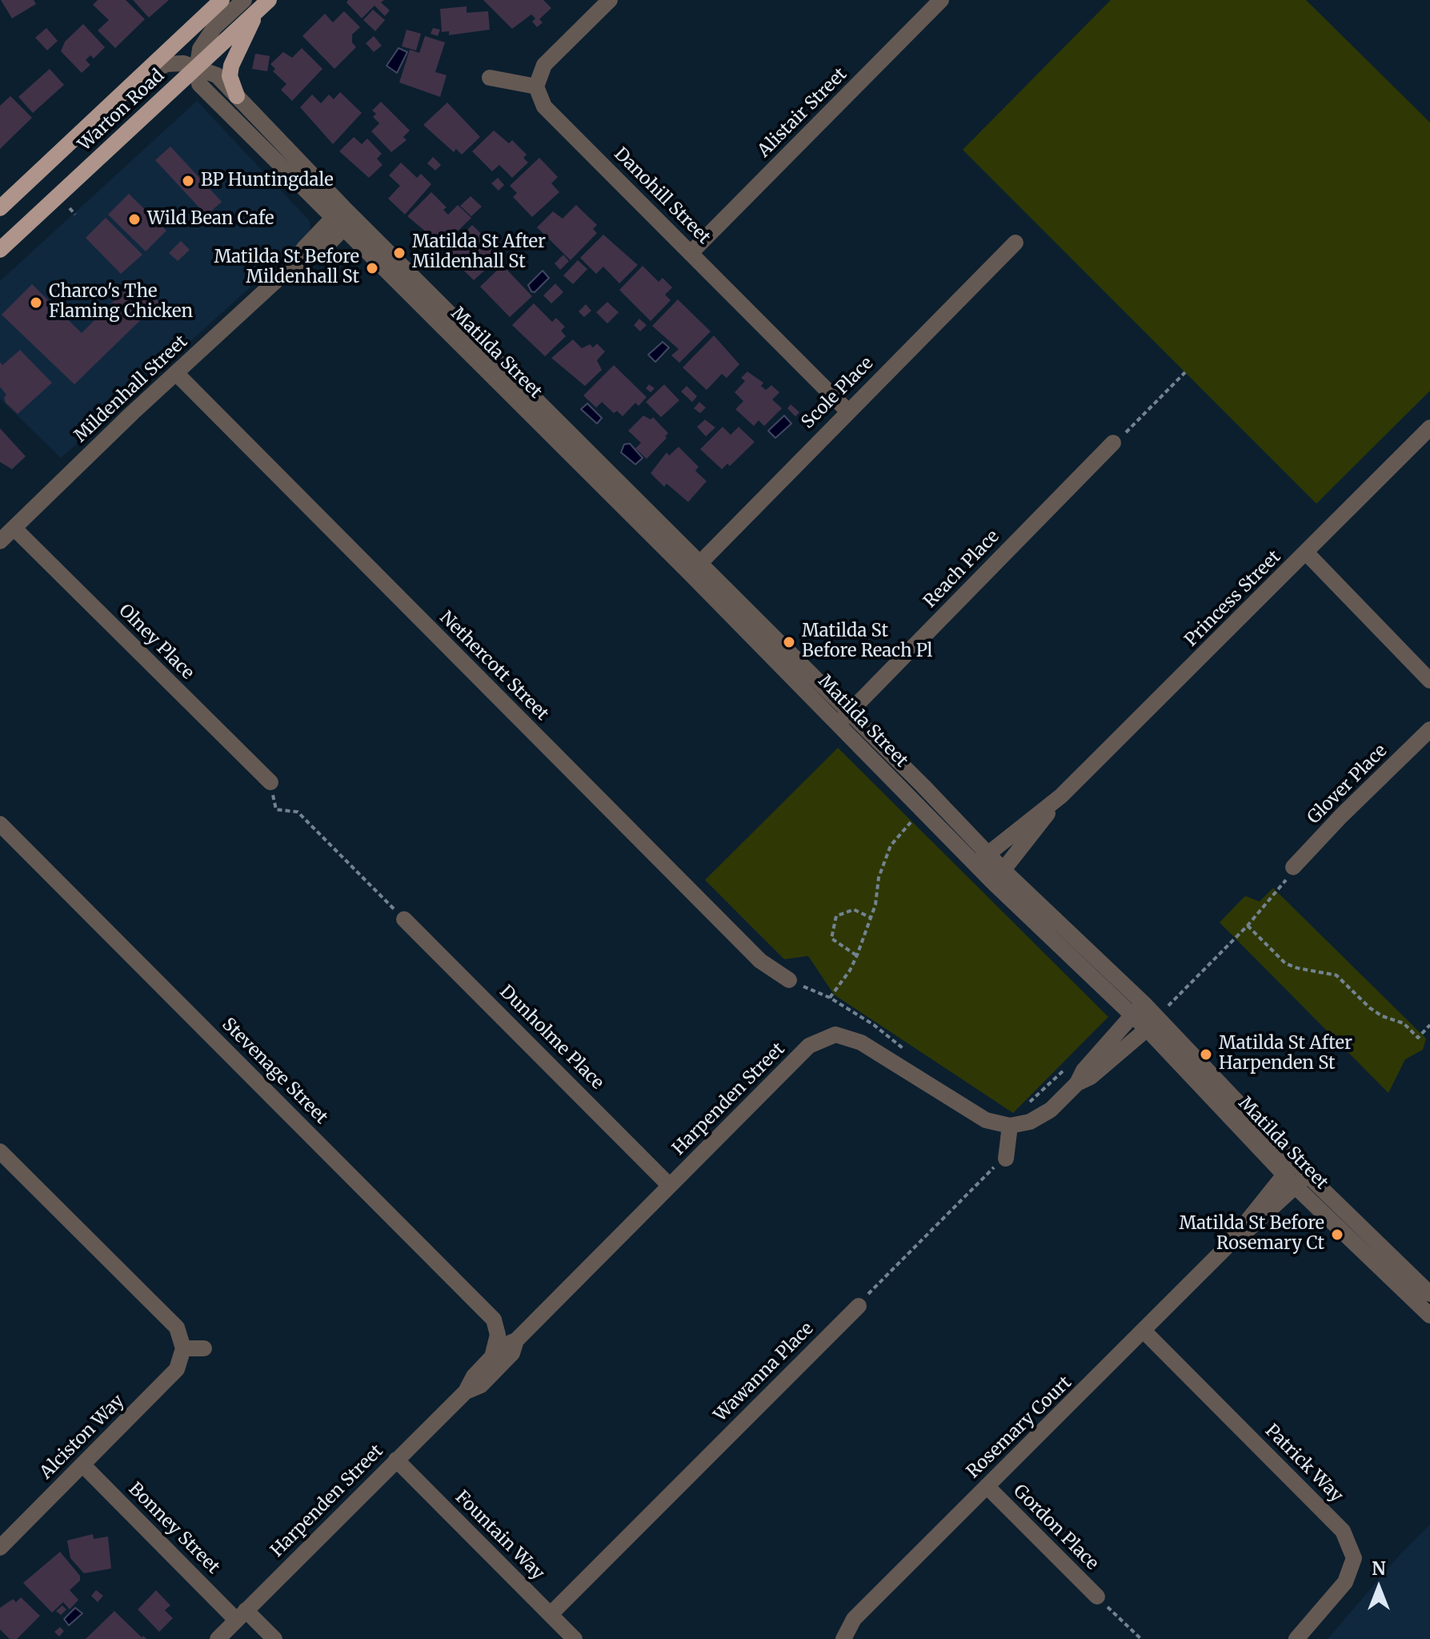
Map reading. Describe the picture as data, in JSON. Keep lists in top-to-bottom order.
{
  "streets": {
    "main road": ["Warton Road"],
    "street": [
      "Alistair Street",
      "Danohill Street",
      "Matilda Street",
      "Mildenhall Street",
      "Scole Place",
      "Reach Place",
      "Princess Street",
      "Olney Place",
      "Nethercott Street",
      "Glover Place",
      "Dunholme Place",
      "Stevenage Street",
      "Harpenden Street",
      "Wawanna Place",
      "Rosemary Court",
      "Alciston Way",
      "Patrick Way",
      "Gordon Place",
      "Bonney Street",
      "Fountain Way"
    ]
  },
  "crossings": [
    ["Warton Road", "Matilda Street"],
    ["Alistair Street", "Danohill Street"],
    ["Danohill Street", "Scole Place"],
    ["Matilda Street", "Mildenhall Street"],
    ["Matilda Street", "Scole Place"],
    ["Matilda Street", "Reach Place"],
    ["Matilda Street", "Princess Street"],
    ["Matilda Street", "Rosemary Court"],
    ["Mildenhall Street", "Olney Place"],
    ["Mildenhall Street", "Nethercott Street"],
    ["Dunholme Place", "Harpenden Street"],
    ["Stevenage Street", "Harpenden Street"],
    ["Harpenden Street", "Bonney Street"],
    ["Harpenden Street", "Fountain Way"],
    ["Wawanna Place", "Fountain Way"],
    ["Rosemary Court", "Patrick Way"],
    ["Rosemary Court", "Gordon Place"],
    ["Alciston Way", "Bonney Street"]
  ],
  "places": [
    "BP Huntingdale",
    "Wild Bean Cafe",
    "Matilda St After Mildenhall St",
    "Matilda St Before Mildenhall St",
    "Charco's The Flaming Chicken",
    "Matilda St Before Reach Pl",
    "Matilda St After Harpenden St",
    "Matilda St Before Rosemary Ct"
  ],
  "north": "top"
}
